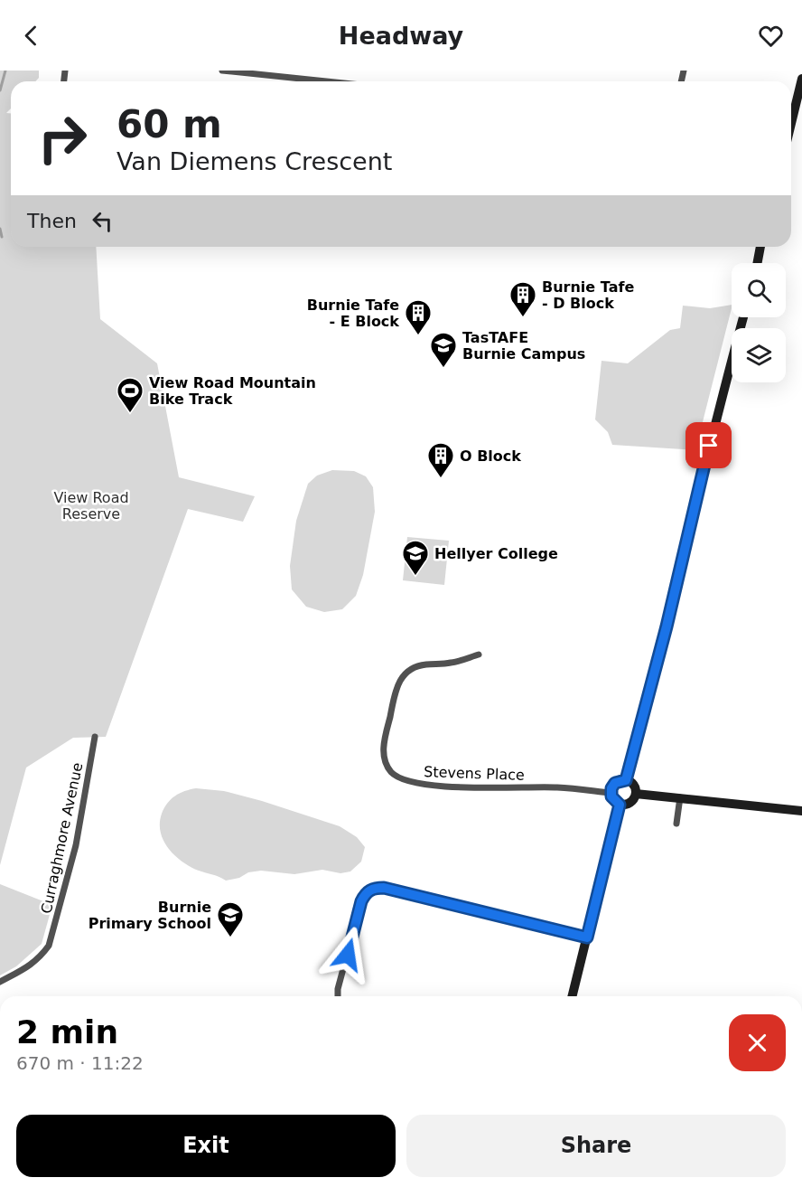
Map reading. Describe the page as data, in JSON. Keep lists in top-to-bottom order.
{
  "streets": {
    "street": ["Stevens Place", "Curraghmore Avenue"]
  },
  "parks": ["View Road Reserve"],
  "places": {
    "building": ["Burnie Tafe - D Block", "Burnie Tafe - E Block", "O Block"],
    "school or university": ["TasTAFE Burnie Campus", "Hellyer College", "Burnie Primary School"],
    "sports": ["View Road Mountain Bike Track"]
  },
  "page": {
    "header": "Headway",
    "turn": ["60 m", "Van Diemens Crescent"],
    "then": "Then",
    "heading": ["2 min", "670 m · 11:22"],
    "buttons": ["Exit", "Share"]
  }
}
